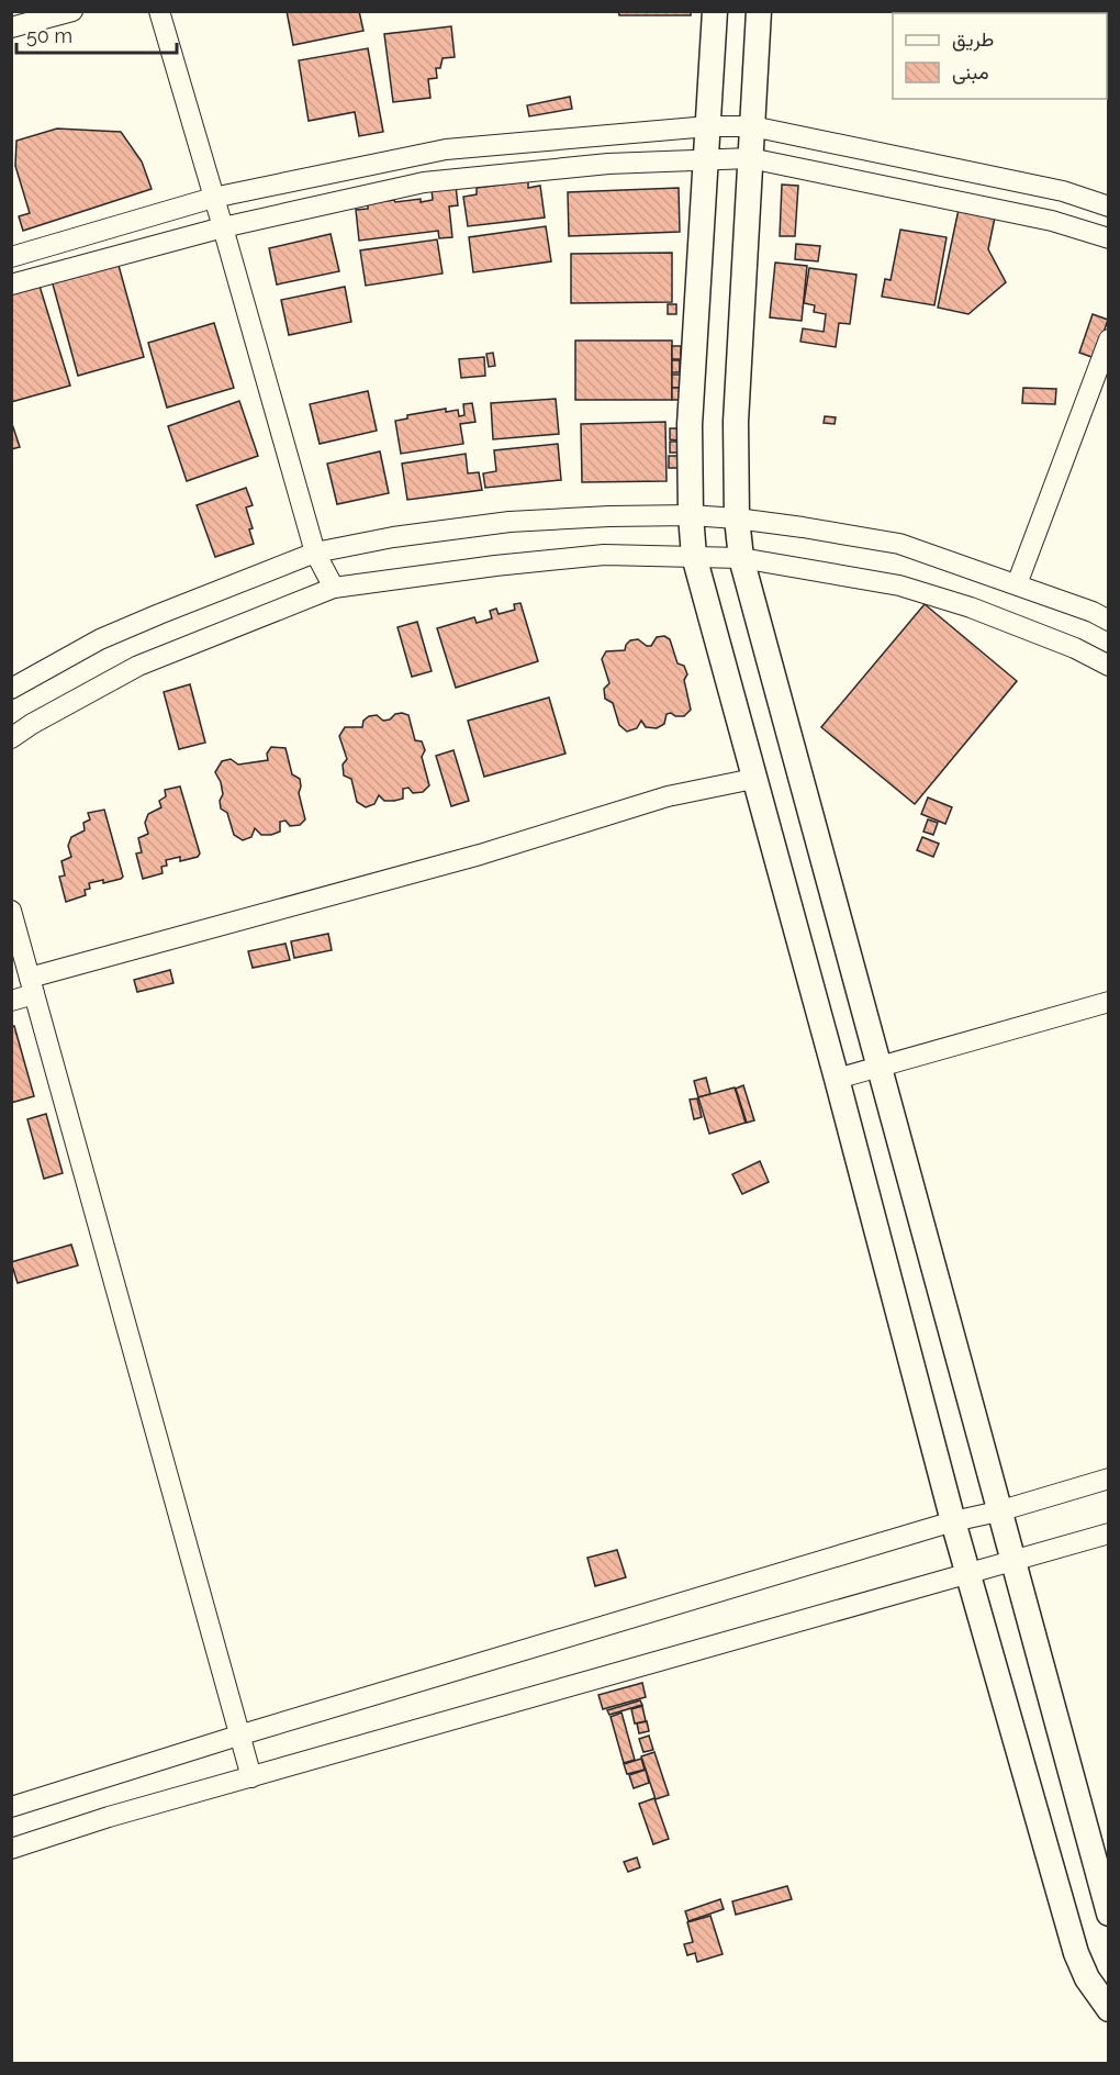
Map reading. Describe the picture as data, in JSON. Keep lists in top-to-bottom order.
{
  "legend": ["طريق", "مبنى"],
  "scale_bar": "50 m"
}
